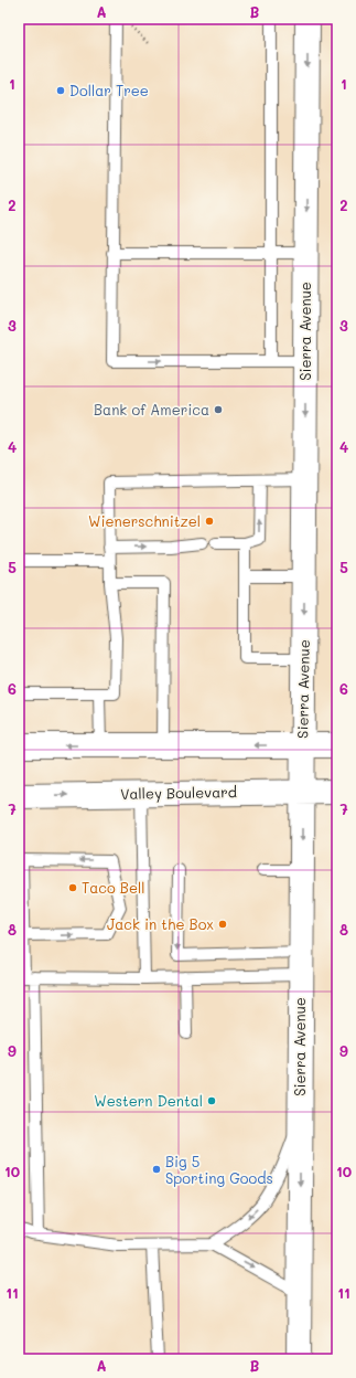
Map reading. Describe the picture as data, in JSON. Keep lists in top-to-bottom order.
{
  "streets": {
    "main road": ["Sierra Avenue", "Valley Boulevard"]
  },
  "crossings": [
    ["Sierra Avenue", "Valley Boulevard"]
  ],
  "one_way": ["Sierra Avenue"],
  "places": [
    "Dollar Tree",
    "Bank of America",
    "Wienerschnitzel",
    "Taco Bell",
    "Jack in the Box",
    "Western Dental",
    "Big 5 Sporting Goods"
  ],
  "grid": {
    "columns": ["A", "B"],
    "rows": [
      "1",
      "2",
      "3",
      "4",
      "5",
      "6",
      "7",
      "8",
      "9",
      "10",
      "11"
    ]
  }
}
